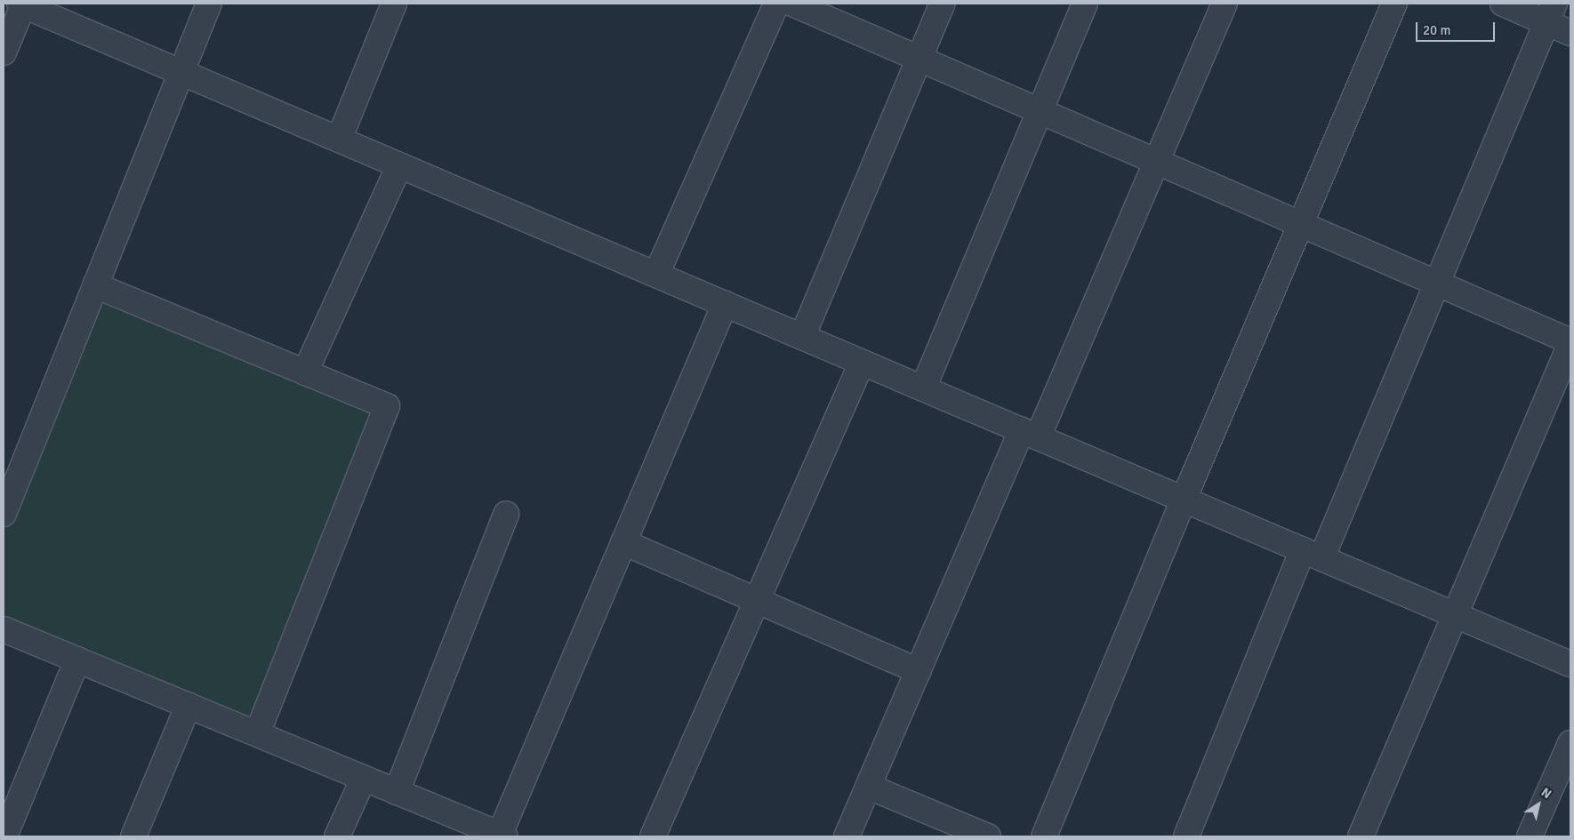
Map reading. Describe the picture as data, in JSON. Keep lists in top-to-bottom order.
{
  "scale_bar": "20 m",
  "north": "top right"
}
